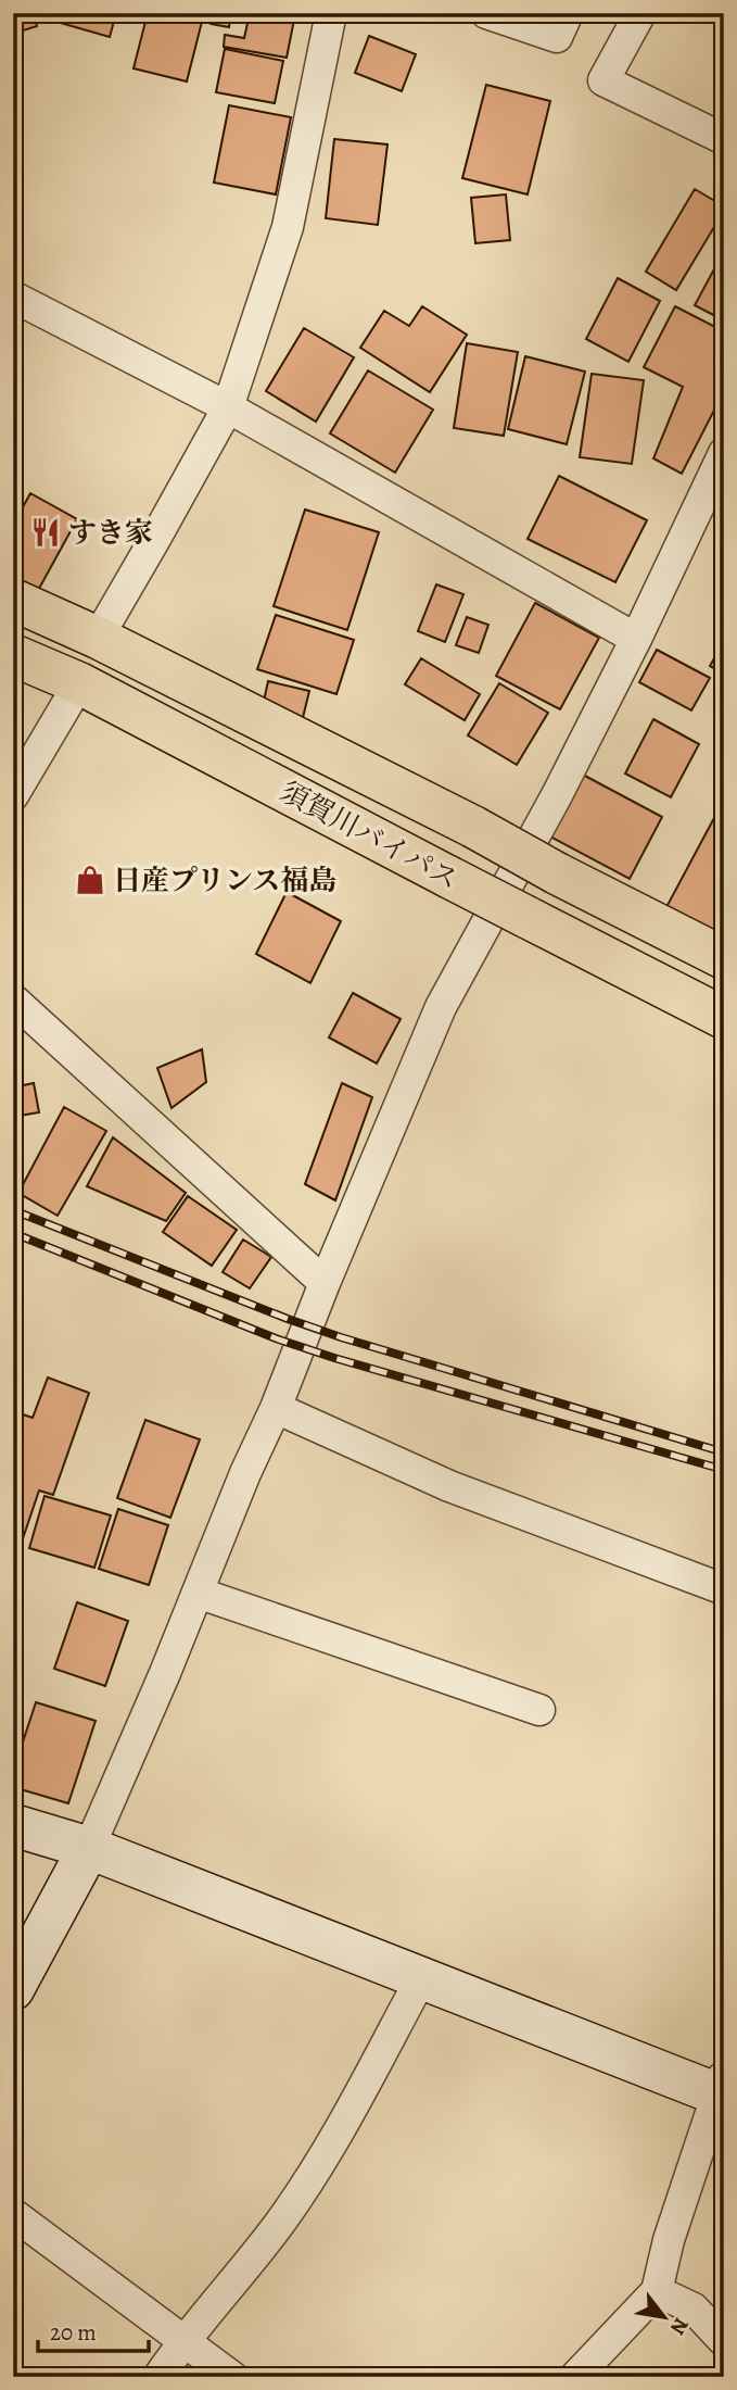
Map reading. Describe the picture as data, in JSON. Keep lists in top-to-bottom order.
{
  "streets": {
    "highway": ["須賀川バイパス"]
  },
  "places": {
    "restaurant": ["すき家"],
    "shop": ["日産プリンス福島"]
  },
  "scale_bar": "20 m",
  "north": "bottom right"
}
